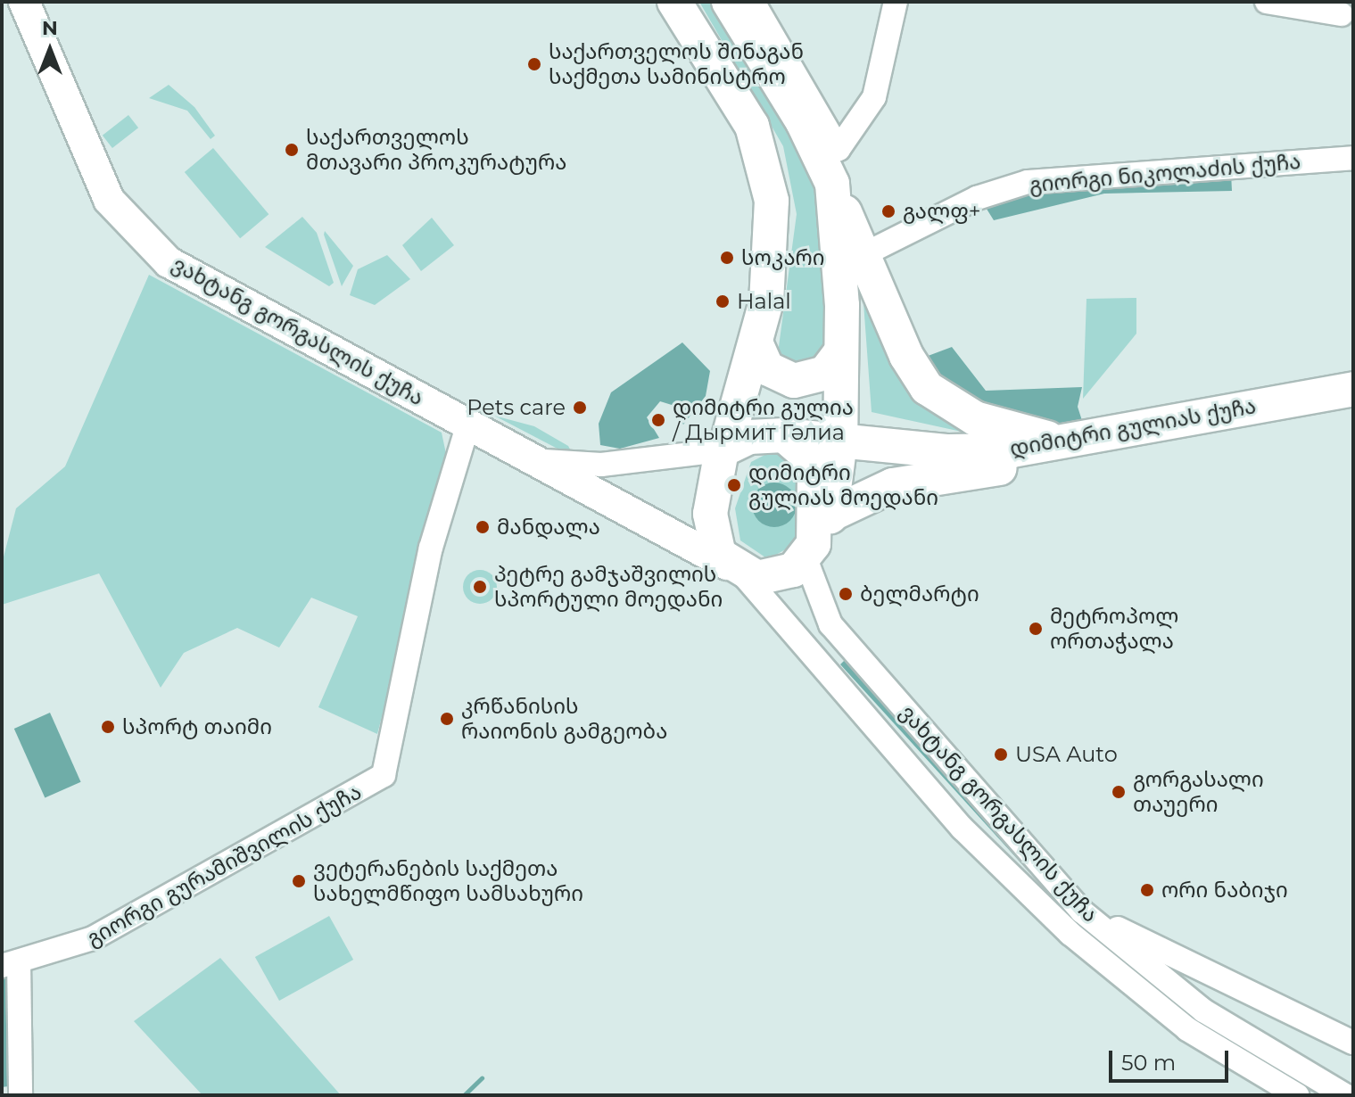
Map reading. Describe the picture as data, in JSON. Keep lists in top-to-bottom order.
{
  "streets": {
    "highway": ["დიმიტრი გულიას ქუჩა"],
    "main road": ["ვახტანგ გორგასლის ქუჩა"],
    "street": ["გიორგი ნიკოლაძის ქუჩა", "გიორგი გურამიშვილის ქუჩა"]
  },
  "crossings": [
    ["ვახტანგ გორგასლის ქუჩა", "დიმიტრი გულიას ქუჩა"],
    ["ვახტანგ გორგასლის ქუჩა", "გიორგი გურამიშვილის ქუჩა"]
  ],
  "places": [
    "საქართველოს შინაგან საქმეთა სამინისტრო",
    "საქართველოს მთავარი პროკურატურა",
    "გალფ+",
    "სოკარი",
    "Halal",
    "Pets care",
    "დიმიტრი გულია / Дырмит Гәлиа",
    "დიმიტრი გულიას მოედანი",
    "მანდალა",
    "პეტრე გამჯაშვილის სპორტული მოედანი",
    "ბელმარტი",
    "მეტროპოლ ორთაჭალა",
    "კრწანისის რაიონის გამგეობა",
    "სპორტ თაიმი",
    "USA Auto",
    "გორგასალი თაუერი",
    "ვეტერანების საქმეთა სახელმწიფო სამსახური",
    "ორი ნაბიჯი"
  ],
  "scale_bar": "50 m",
  "north": "top"
}
